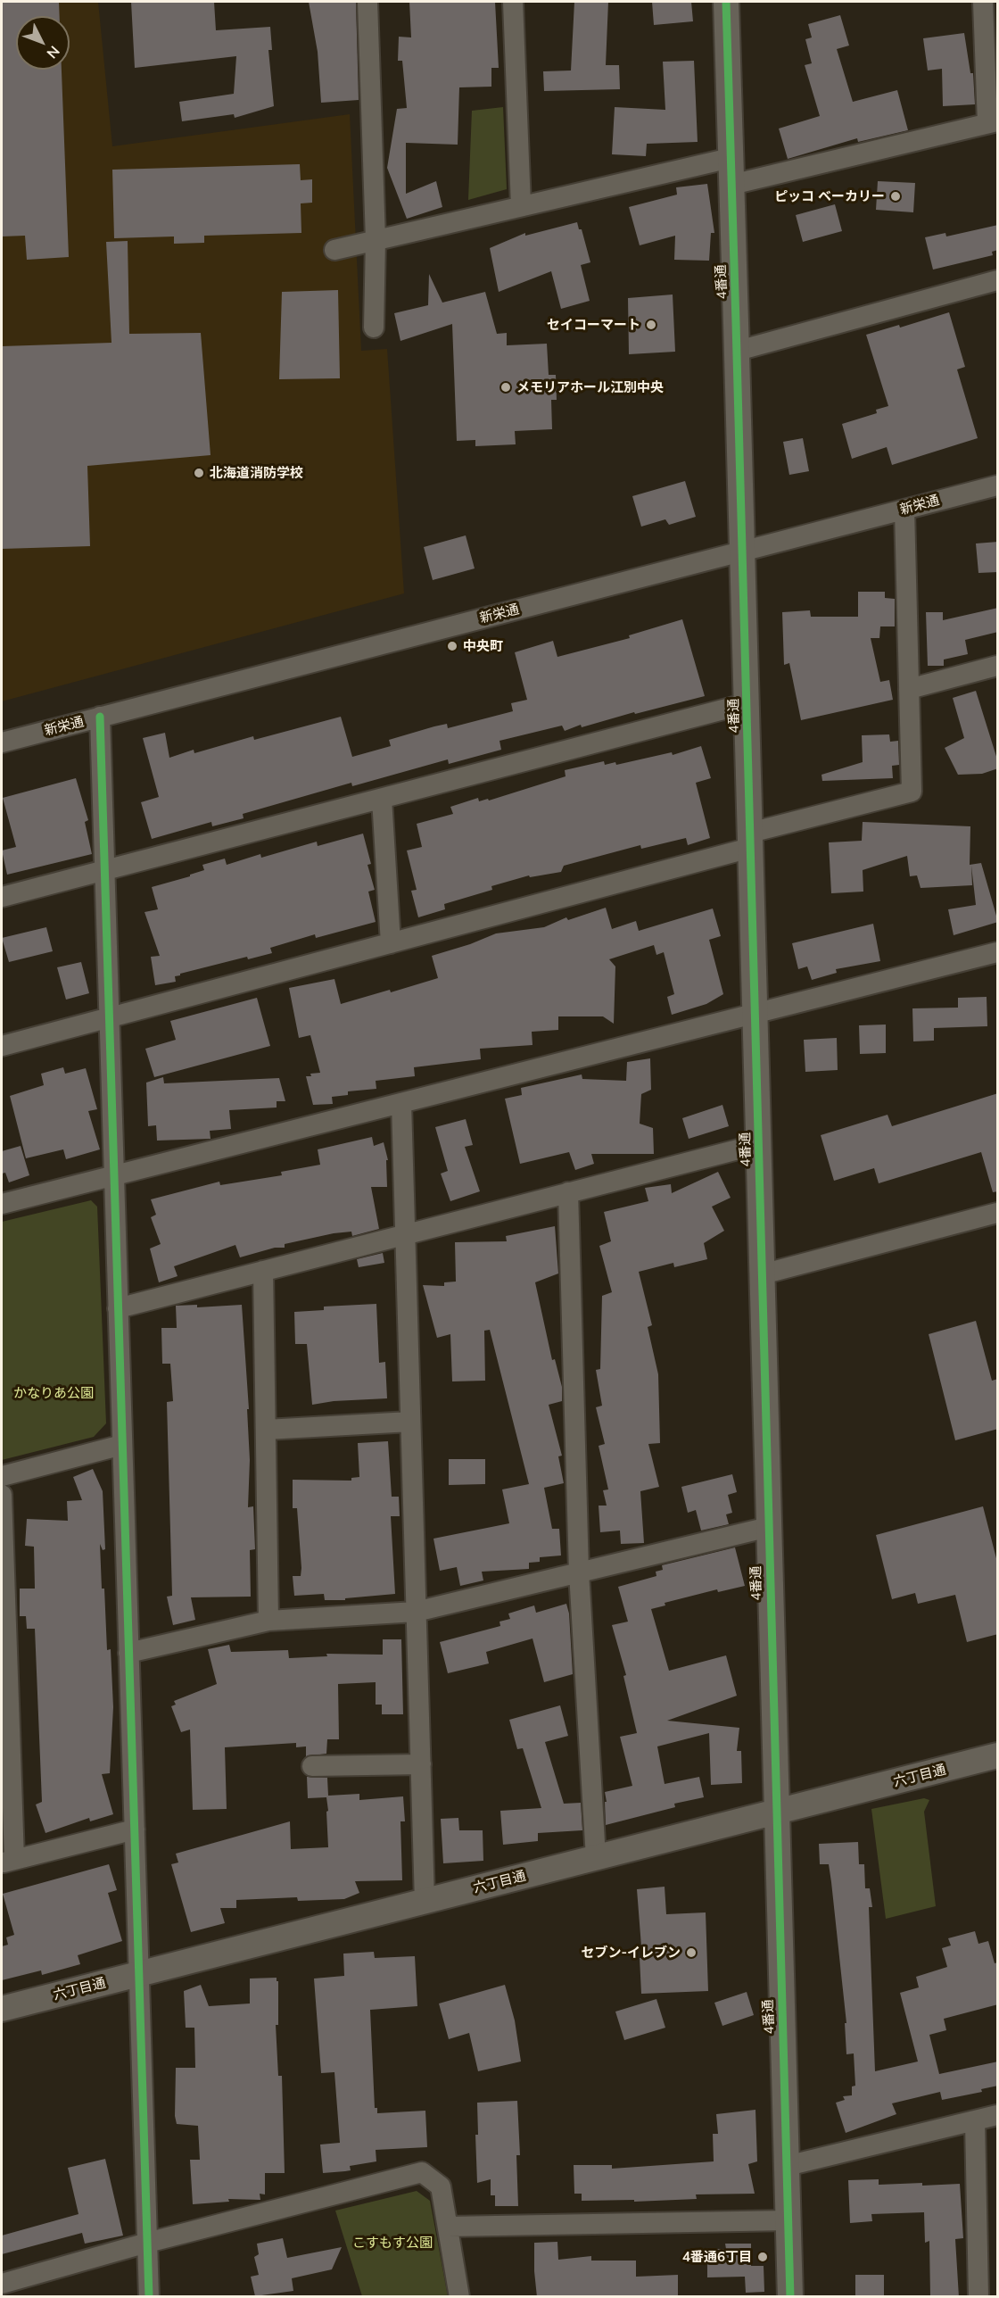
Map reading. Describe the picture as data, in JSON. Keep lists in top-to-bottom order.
{
  "streets": {
    "street": ["4番通", "新栄通", "六丁目通"]
  },
  "crossings": [
    ["4番通", "新栄通"],
    ["4番通", "六丁目通"]
  ],
  "parks": ["かなりあ公園", "こすもす公園"],
  "places": [
    "ピッコ ベーカリー",
    "セイコーマート",
    "メモリアホール江別中央",
    "北海道消防学校",
    "中央町",
    "セブン-イレブン",
    "4番通6丁目"
  ],
  "north": "bottom right"
}
